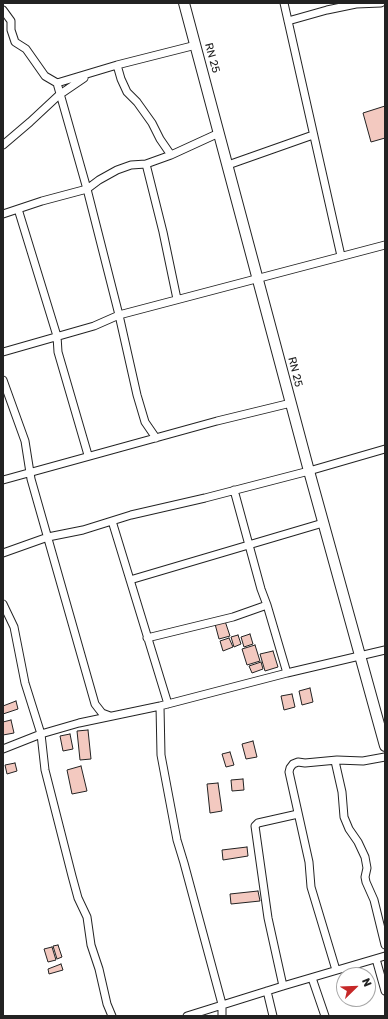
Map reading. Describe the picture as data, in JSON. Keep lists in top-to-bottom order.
{
  "streets": {
    "main road": ["RN 25"]
  },
  "north": "top right"
}
